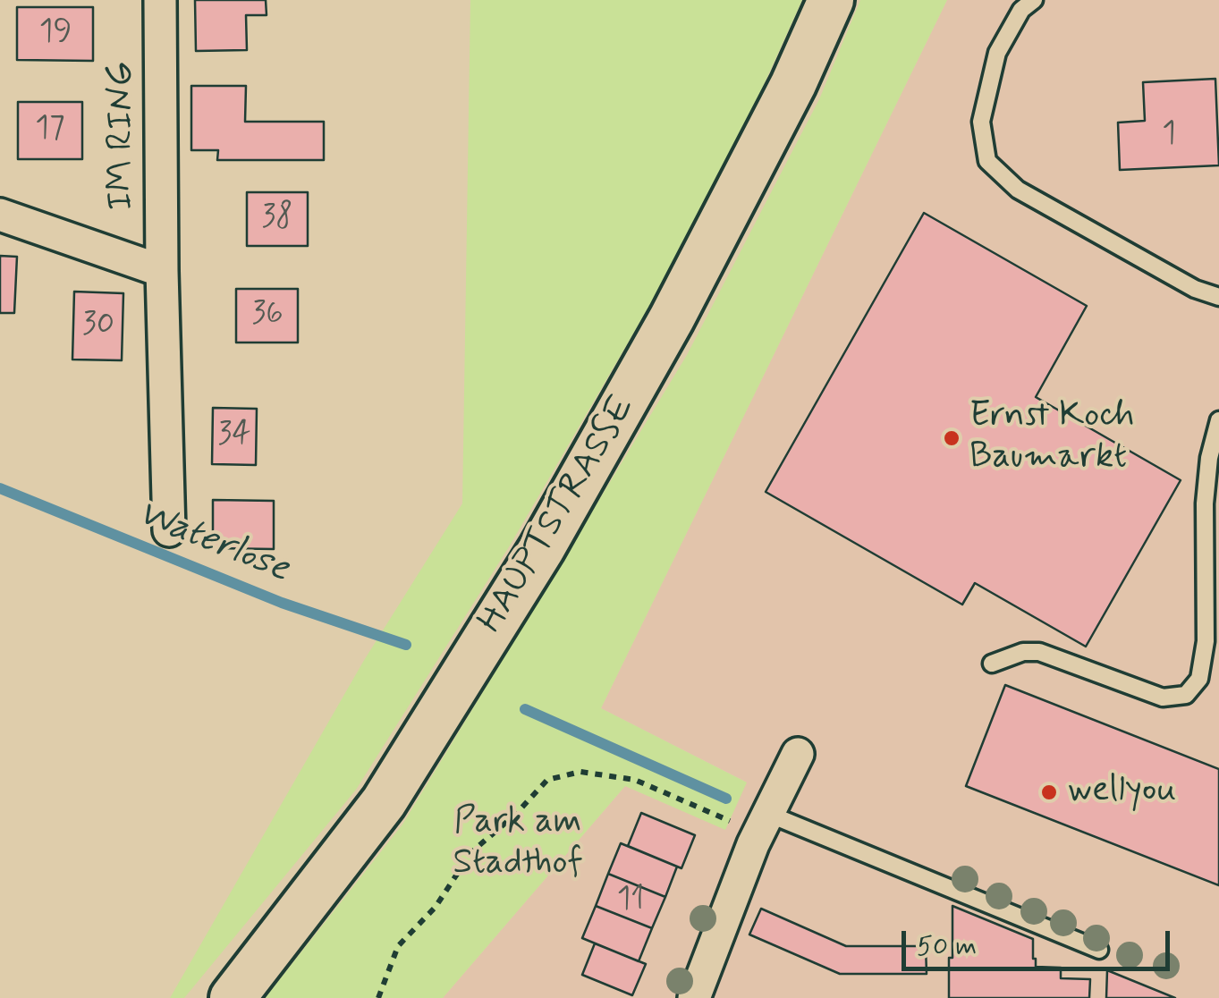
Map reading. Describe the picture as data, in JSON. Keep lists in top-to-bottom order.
{
  "streets": {
    "main road": ["HAUPTSTRASSE"],
    "street": ["IM RING"]
  },
  "water": ["Waterlose"],
  "parks": ["Park am Stadthof"],
  "places": ["Ernst Koch Baumarkt", "wellyou"],
  "house_numbers": [
    "19",
    "17",
    "1",
    "38",
    "36",
    "30",
    "34",
    "11"
  ],
  "scale_bar": "50 m"
}
